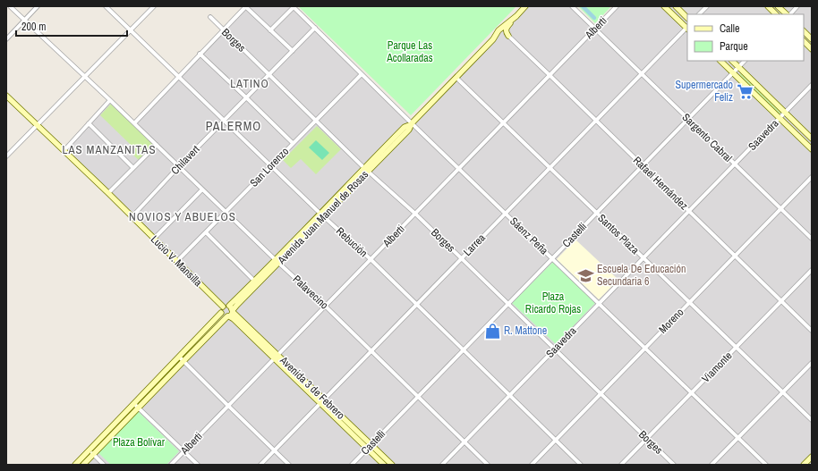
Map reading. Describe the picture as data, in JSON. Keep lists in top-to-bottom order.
{
  "streets": {
    "street": [
      "Alberti",
      "Borges",
      "Saavedra",
      "Sargento Cabral",
      "Chilavert",
      "San Lorenzo",
      "Rafael Hernández",
      "Avenida Juan Manuel de Rosas",
      "Santos Plaza",
      "Castelli",
      "Sáenz Peña",
      "Rebución",
      "Larrea",
      "Lucio V. Mansilla",
      "Palavecino",
      "Moreno",
      "Viamonte",
      "Avenida 3 de Febrero"
    ]
  },
  "crossings": [
    ["Alberti", "Borges"],
    ["Alberti", "Sargento Cabral"],
    ["Alberti", "Rafael Hernández"],
    ["Alberti", "Santos Plaza"],
    ["Alberti", "Sáenz Peña"],
    ["Alberti", "Rebución"],
    ["Alberti", "Palavecino"],
    ["Alberti", "Avenida 3 de Febrero"],
    ["Borges", "Saavedra"],
    ["Borges", "Chilavert"],
    ["Borges", "San Lorenzo"],
    ["Borges", "Avenida Juan Manuel de Rosas"],
    ["Borges", "Castelli"],
    ["Borges", "Larrea"],
    ["Borges", "Moreno"],
    ["Borges", "Viamonte"],
    ["Saavedra", "Sargento Cabral"],
    ["Saavedra", "Rafael Hernández"],
    ["Saavedra", "Santos Plaza"],
    ["Saavedra", "Sáenz Peña"],
    ["Saavedra", "Rebución"],
    ["Saavedra", "Palavecino"],
    ["Sargento Cabral", "Castelli"],
    ["Sargento Cabral", "Larrea"],
    ["Sargento Cabral", "Moreno"],
    ["Chilavert", "Sáenz Peña"],
    ["Chilavert", "Rebución"],
    ["Chilavert", "Lucio V. Mansilla"],
    ["Chilavert", "Palavecino"],
    ["San Lorenzo", "Sáenz Peña"],
    ["San Lorenzo", "Rebución"],
    ["San Lorenzo", "Lucio V. Mansilla"],
    ["San Lorenzo", "Palavecino"],
    ["Rafael Hernández", "Castelli"],
    ["Rafael Hernández", "Larrea"],
    ["Rafael Hernández", "Moreno"],
    ["Rafael Hernández", "Viamonte"],
    ["Avenida Juan Manuel de Rosas", "Santos Plaza"],
    ["Avenida Juan Manuel de Rosas", "Sáenz Peña"],
    ["Avenida Juan Manuel de Rosas", "Rebución"],
    ["Avenida Juan Manuel de Rosas", "Lucio V. Mansilla"],
    ["Avenida Juan Manuel de Rosas", "Palavecino"],
    ["Avenida Juan Manuel de Rosas", "Avenida 3 de Febrero"],
    ["Santos Plaza", "Castelli"],
    ["Santos Plaza", "Larrea"],
    ["Santos Plaza", "Moreno"],
    ["Santos Plaza", "Viamonte"],
    ["Castelli", "Sáenz Peña"],
    ["Castelli", "Rebución"],
    ["Castelli", "Palavecino"],
    ["Castelli", "Avenida 3 de Febrero"],
    ["Sáenz Peña", "Larrea"],
    ["Sáenz Peña", "Moreno"],
    ["Sáenz Peña", "Viamonte"],
    ["Rebución", "Larrea"],
    ["Rebución", "Moreno"],
    ["Larrea", "Palavecino"],
    ["Larrea", "Avenida 3 de Febrero"],
    ["Lucio V. Mansilla", "Avenida 3 de Febrero"]
  ],
  "districts": [
    "LATINO",
    "PALERMO",
    "LAS MANZANITAS",
    "NOVIOS Y ABUELOS"
  ],
  "parks": ["Parque Las Acollaradas", "Plaza Ricardo Rojas", "Plaza Bolívar"],
  "places": {
    "supermarket": ["Supermercado Feliz"],
    "school or university": ["Escuela De Educación Secundaria 6"],
    "shop": ["R. Mattone"]
  },
  "legend": ["Calle", "Parque"],
  "scale_bar": "200 m"
}
